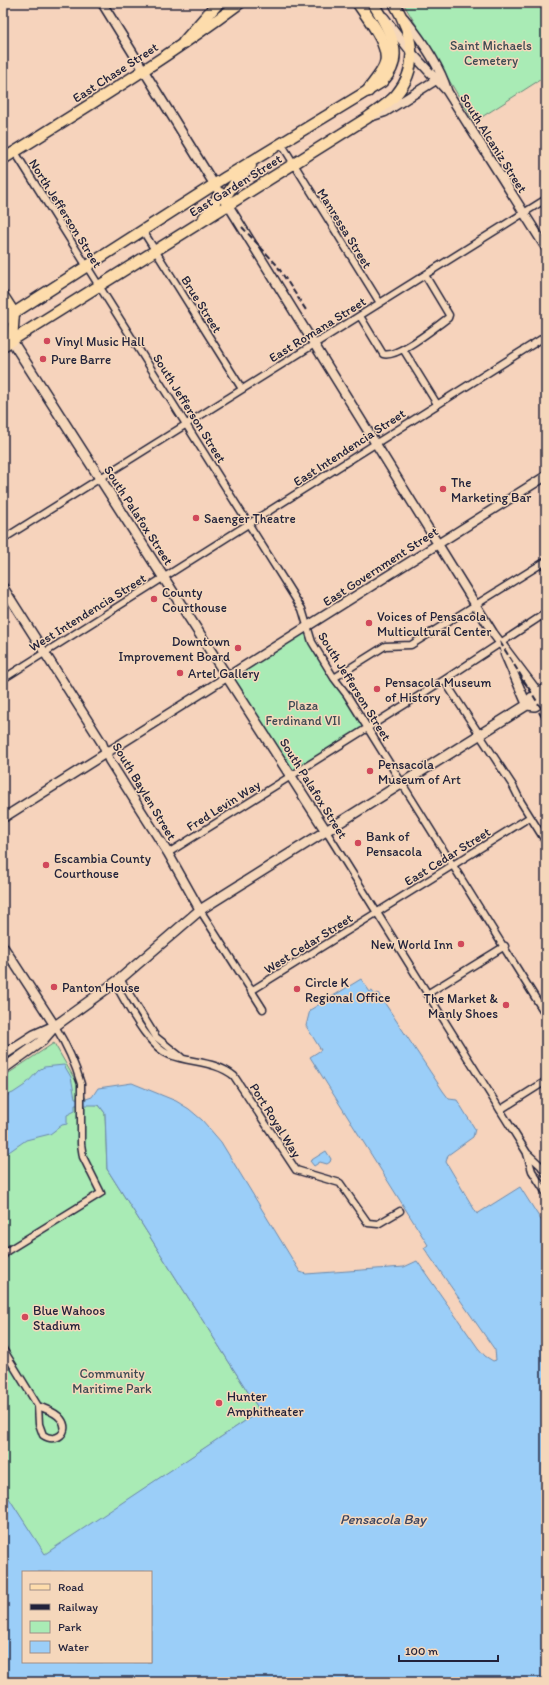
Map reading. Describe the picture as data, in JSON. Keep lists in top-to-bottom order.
{
  "streets": {
    "main road": ["East Chase Street", "East Garden Street", "South Palafox Street"],
    "street": [
      "South Alcaniz Street",
      "North Jefferson Street",
      "Manressa Street",
      "Brue Street",
      "East Romana Street",
      "South Jefferson Street",
      "East Intendencia Street",
      "East Government Street",
      "West Intendencia Street",
      "South Baylen Street",
      "Fred Levin Way",
      "East Cedar Street",
      "West Cedar Street",
      "Port Royal Way"
    ]
  },
  "crossings": [
    ["East Chase Street", "North Jefferson Street"],
    ["South Alcaniz Street", "East Romana Street"],
    ["East Garden Street", "North Jefferson Street"],
    ["East Garden Street", "Manressa Street"],
    ["East Garden Street", "Brue Street"],
    ["East Garden Street", "South Jefferson Street"],
    ["East Garden Street", "South Palafox Street"],
    ["North Jefferson Street", "South Jefferson Street"],
    ["Manressa Street", "East Romana Street"],
    ["Brue Street", "East Romana Street"],
    ["East Romana Street", "South Jefferson Street"],
    ["East Romana Street", "South Palafox Street"],
    ["South Jefferson Street", "East Intendencia Street"],
    ["South Jefferson Street", "East Government Street"],
    ["South Jefferson Street", "Fred Levin Way"],
    ["South Jefferson Street", "East Cedar Street"],
    ["East Intendencia Street", "South Palafox Street"],
    ["East Intendencia Street", "West Intendencia Street"],
    ["South Palafox Street", "East Government Street"],
    ["South Palafox Street", "West Intendencia Street"],
    ["South Palafox Street", "Fred Levin Way"],
    ["South Palafox Street", "East Cedar Street"],
    ["South Palafox Street", "West Cedar Street"],
    ["East Government Street", "South Baylen Street"],
    ["West Intendencia Street", "South Baylen Street"],
    ["South Baylen Street", "Fred Levin Way"],
    ["South Baylen Street", "West Cedar Street"],
    ["East Cedar Street", "West Cedar Street"]
  ],
  "water": ["Pensacola Bay"],
  "parks": ["Saint Michaels Cemetery", "Plaza Ferdinand VII", "Community Maritime Park"],
  "places": [
    "Vinyl Music Hall",
    "Pure Barre",
    "The Marketing Bar",
    "Saenger Theatre",
    "County Courthouse",
    "Voices of Pensacola Multicultural Center",
    "Downtown Improvement Board",
    "Artel Gallery",
    "Pensacola Museum of History",
    "Pensacola Museum of Art",
    "Bank of Pensacola",
    "Escambia County Courthouse",
    "New World Inn",
    "Panton House",
    "Circle K Regional Office",
    "The Market & Manly Shoes",
    "Blue Wahoos Stadium",
    "Hunter Amphitheater"
  ],
  "legend": [
    "Road",
    "Railway",
    "Park",
    "Water"
  ],
  "scale_bar": "100 m"
}
